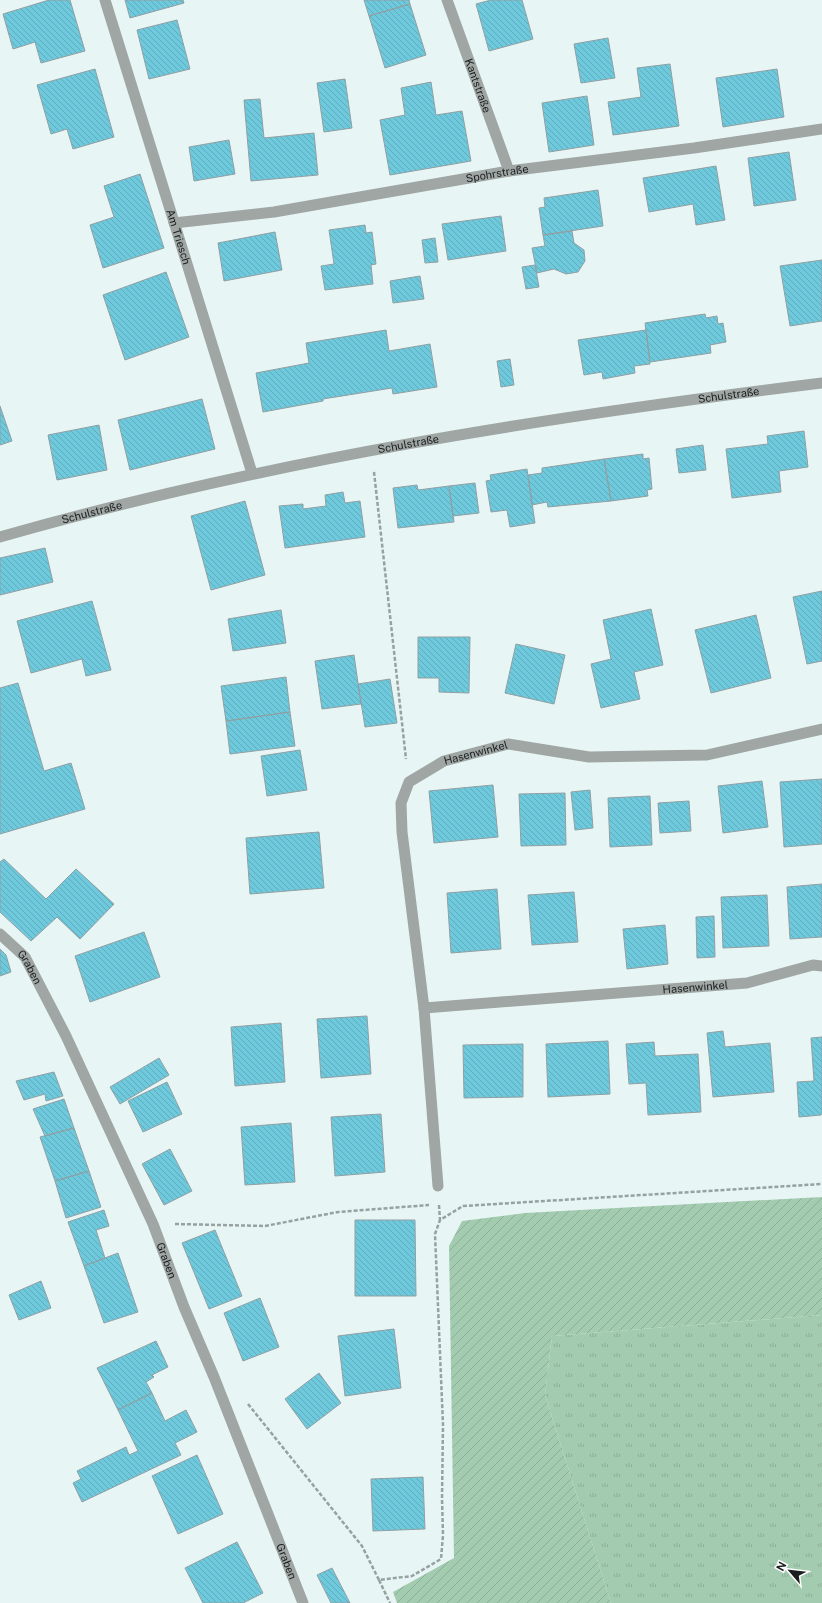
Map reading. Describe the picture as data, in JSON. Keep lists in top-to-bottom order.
{
  "streets": {
    "street": [
      "Kantstraße",
      "Spohrstraße",
      "Am Triesch",
      "Schulstraße",
      "Hasenwinkel",
      "Graben"
    ]
  },
  "crossings": [
    ["Kantstraße", "Spohrstraße"],
    ["Spohrstraße", "Am Triesch"],
    ["Am Triesch", "Schulstraße"]
  ],
  "north": "top left"
}
